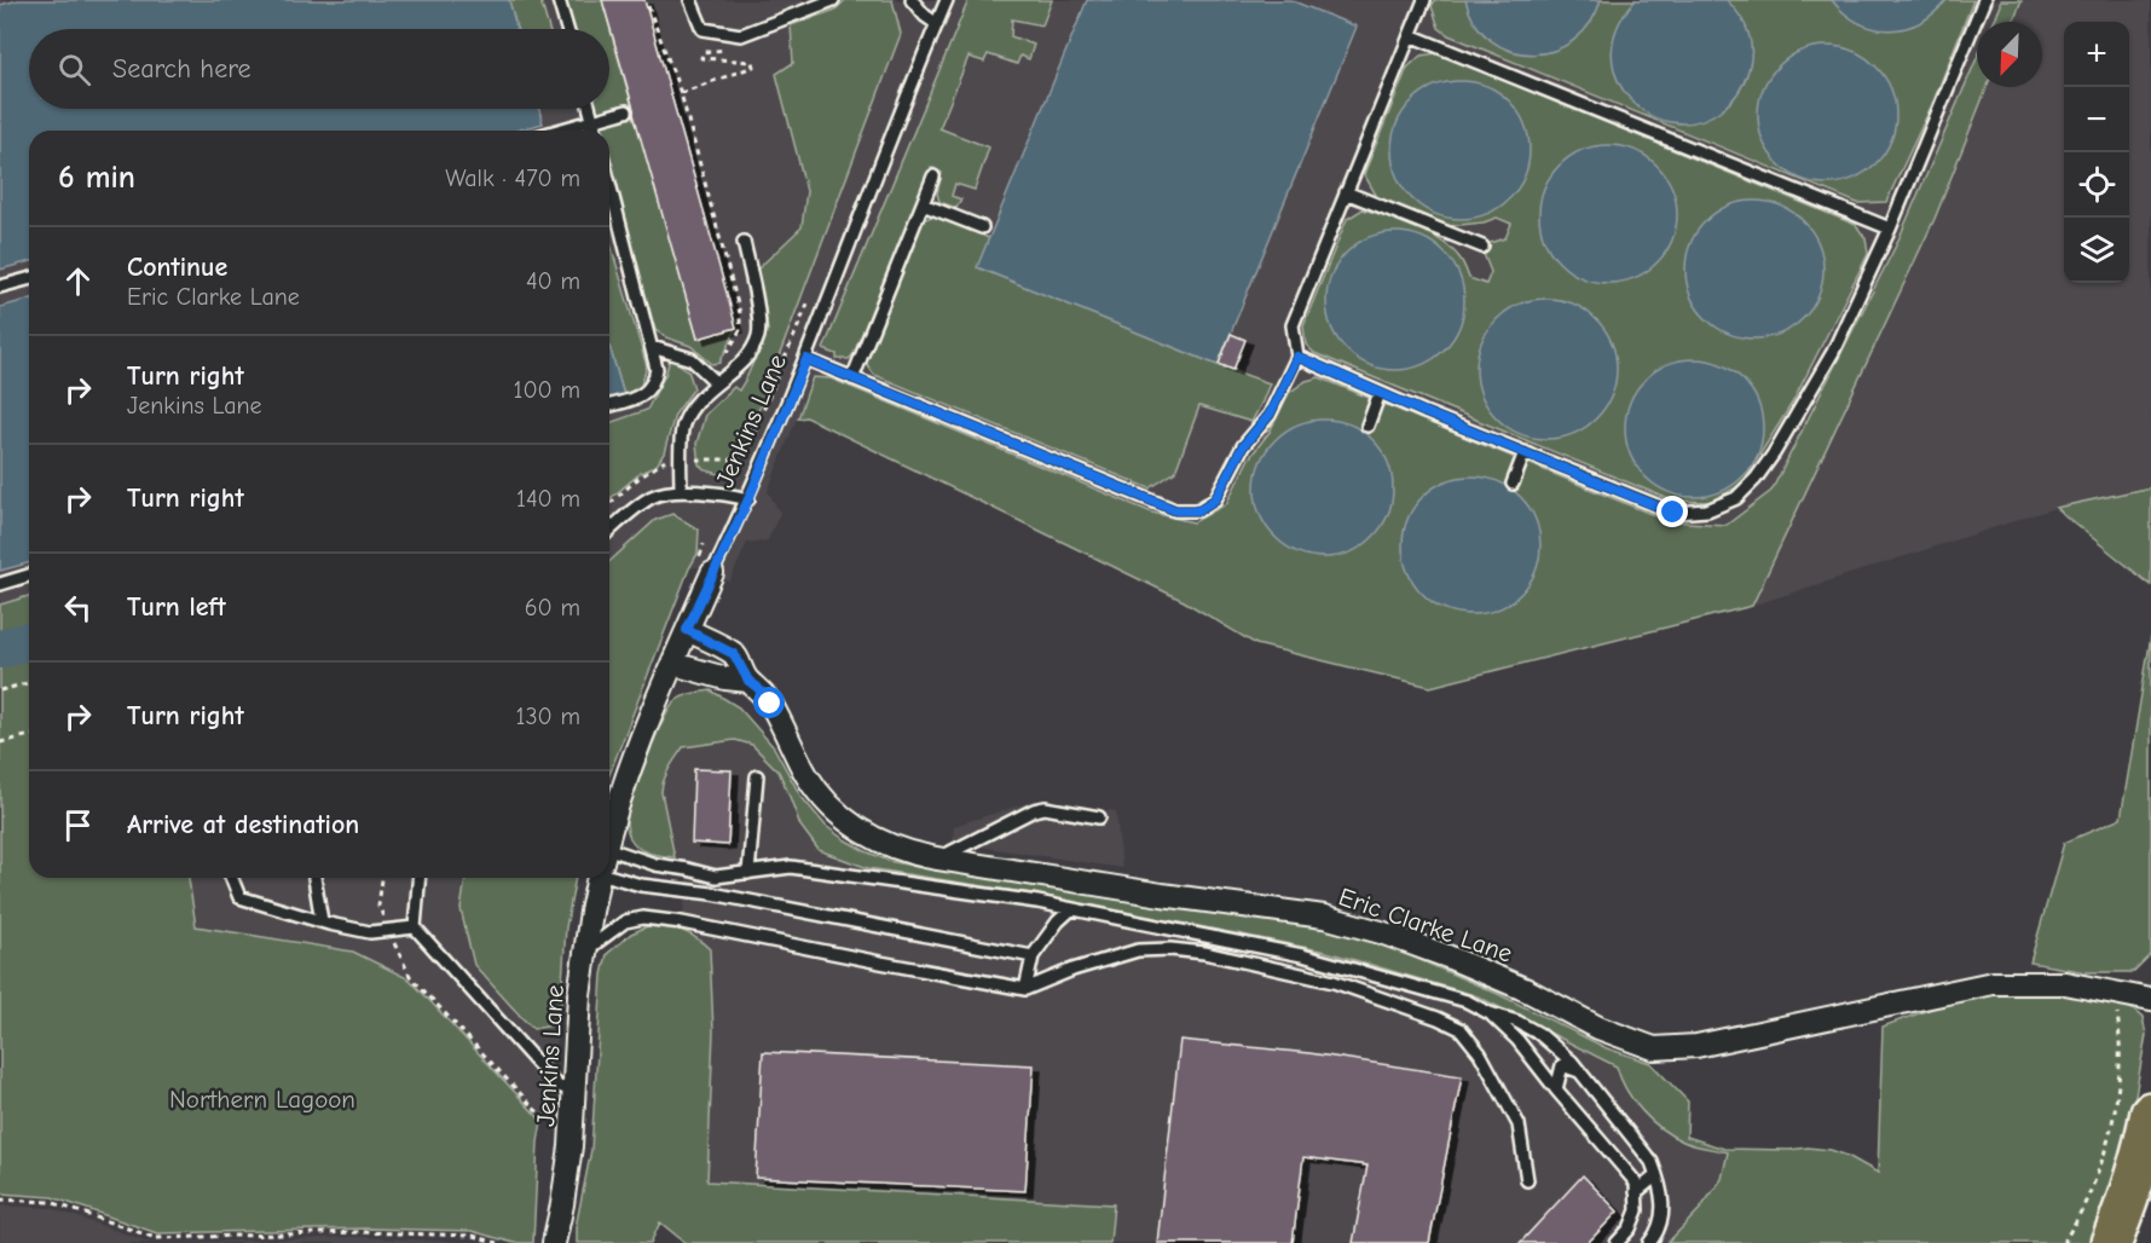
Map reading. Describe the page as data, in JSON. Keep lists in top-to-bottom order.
{
  "streets": {
    "street": ["Jenkins Lane", "Eric Clarke Lane"]
  },
  "crossings": [
    ["Jenkins Lane", "Eric Clarke Lane"]
  ],
  "parks": ["Northern Lagoon"],
  "north": "bottom left",
  "page": {
    "map_buttons": ["+", "−"],
    "search": "Search here",
    "heading": ["6 min", "Walk · 470 m"],
    "list": [
      ["Continue", "Eric Clarke Lane", "40 m"],
      ["Turn right", "Jenkins Lane", "100 m"],
      ["Turn right", "140 m"],
      ["Turn left", "60 m"],
      ["Turn right", "130 m"],
      "Arrive at destination"
    ]
  }
}
